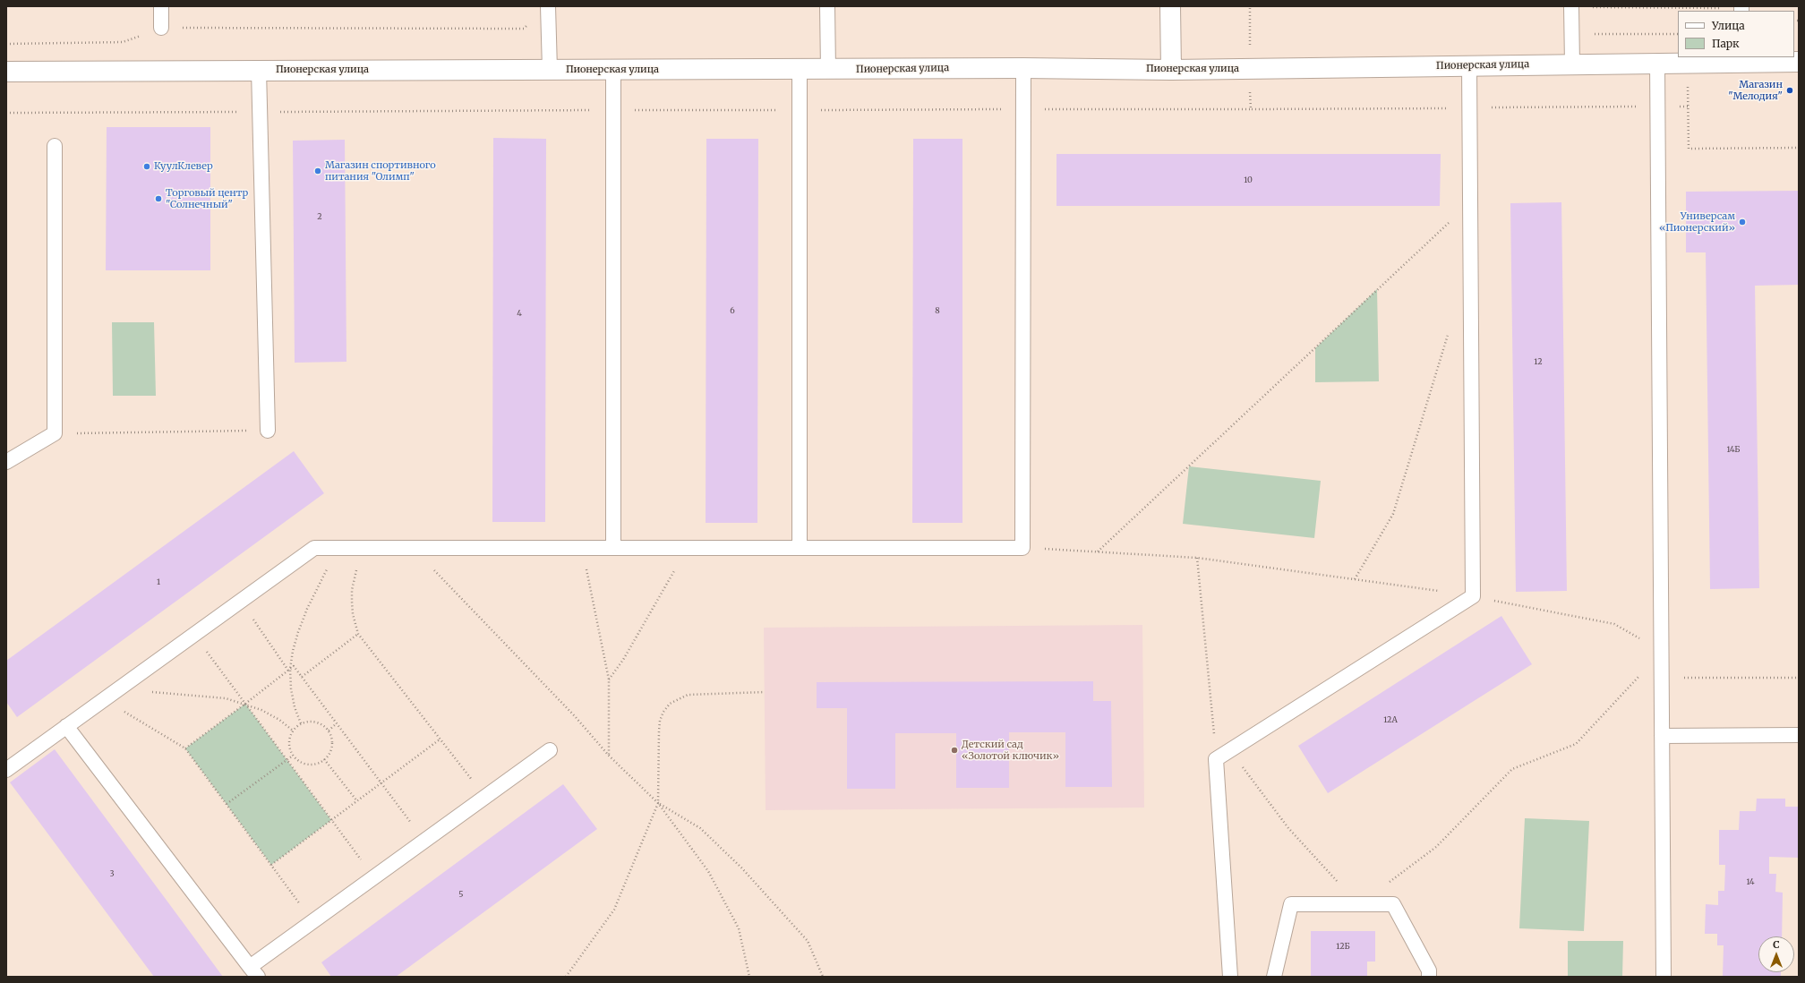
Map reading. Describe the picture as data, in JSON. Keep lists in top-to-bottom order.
{
  "streets": {
    "street": ["Пионерская улица"]
  },
  "places": [
    "Магазин \"Мелодия\"",
    "КуулКлевер",
    "Магазин спортивного питания \"Олимп\"",
    "Торговый центр \"Солнечный\"",
    "Универсам «Пионерский»",
    "Детский сад «Золотой ключик»"
  ],
  "house_numbers": [
    "10",
    "2",
    "6",
    "8",
    "4",
    "12",
    "14Б",
    "1",
    "12А",
    "3",
    "14",
    "5",
    "12Б"
  ],
  "legend": ["Улица", "Парк"],
  "north": "top"
}
